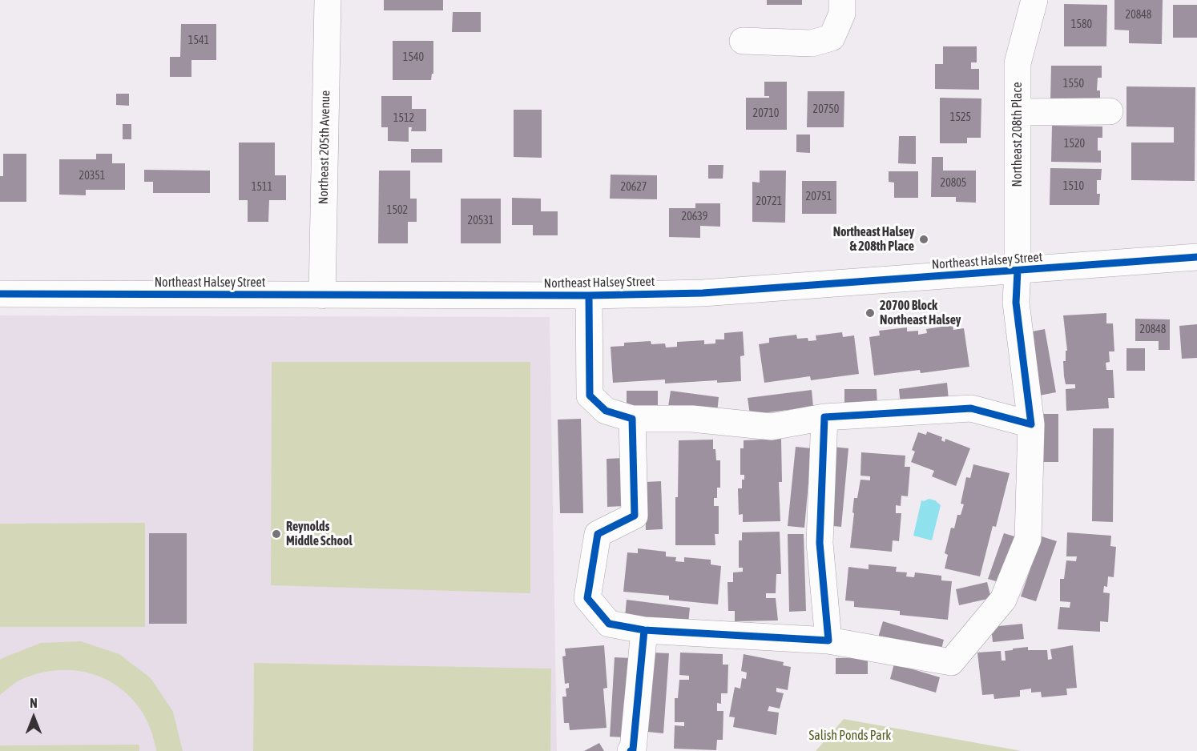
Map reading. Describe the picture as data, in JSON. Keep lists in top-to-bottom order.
{
  "streets": {
    "street": ["Northeast 208th Place", "Northeast 205th Avenue", "Northeast Halsey Street"]
  },
  "crossings": [
    ["Northeast 208th Place", "Northeast Halsey Street"],
    ["Northeast 205th Avenue", "Northeast Halsey Street"]
  ],
  "parks": ["Salish Ponds Park"],
  "places": ["Northeast Halsey & 208th Place", "20700 Block Northeast Halsey", "Reynolds Middle School"],
  "house_numbers": [
    "20848",
    "1580",
    "1541",
    "1540",
    "1550",
    "20750",
    "20710",
    "1525",
    "1512",
    "1520",
    "20351",
    "20805",
    "1510",
    "1511",
    "20627",
    "20751",
    "20721",
    "1502",
    "20639",
    "20531",
    "20848"
  ],
  "north": "top"
}
